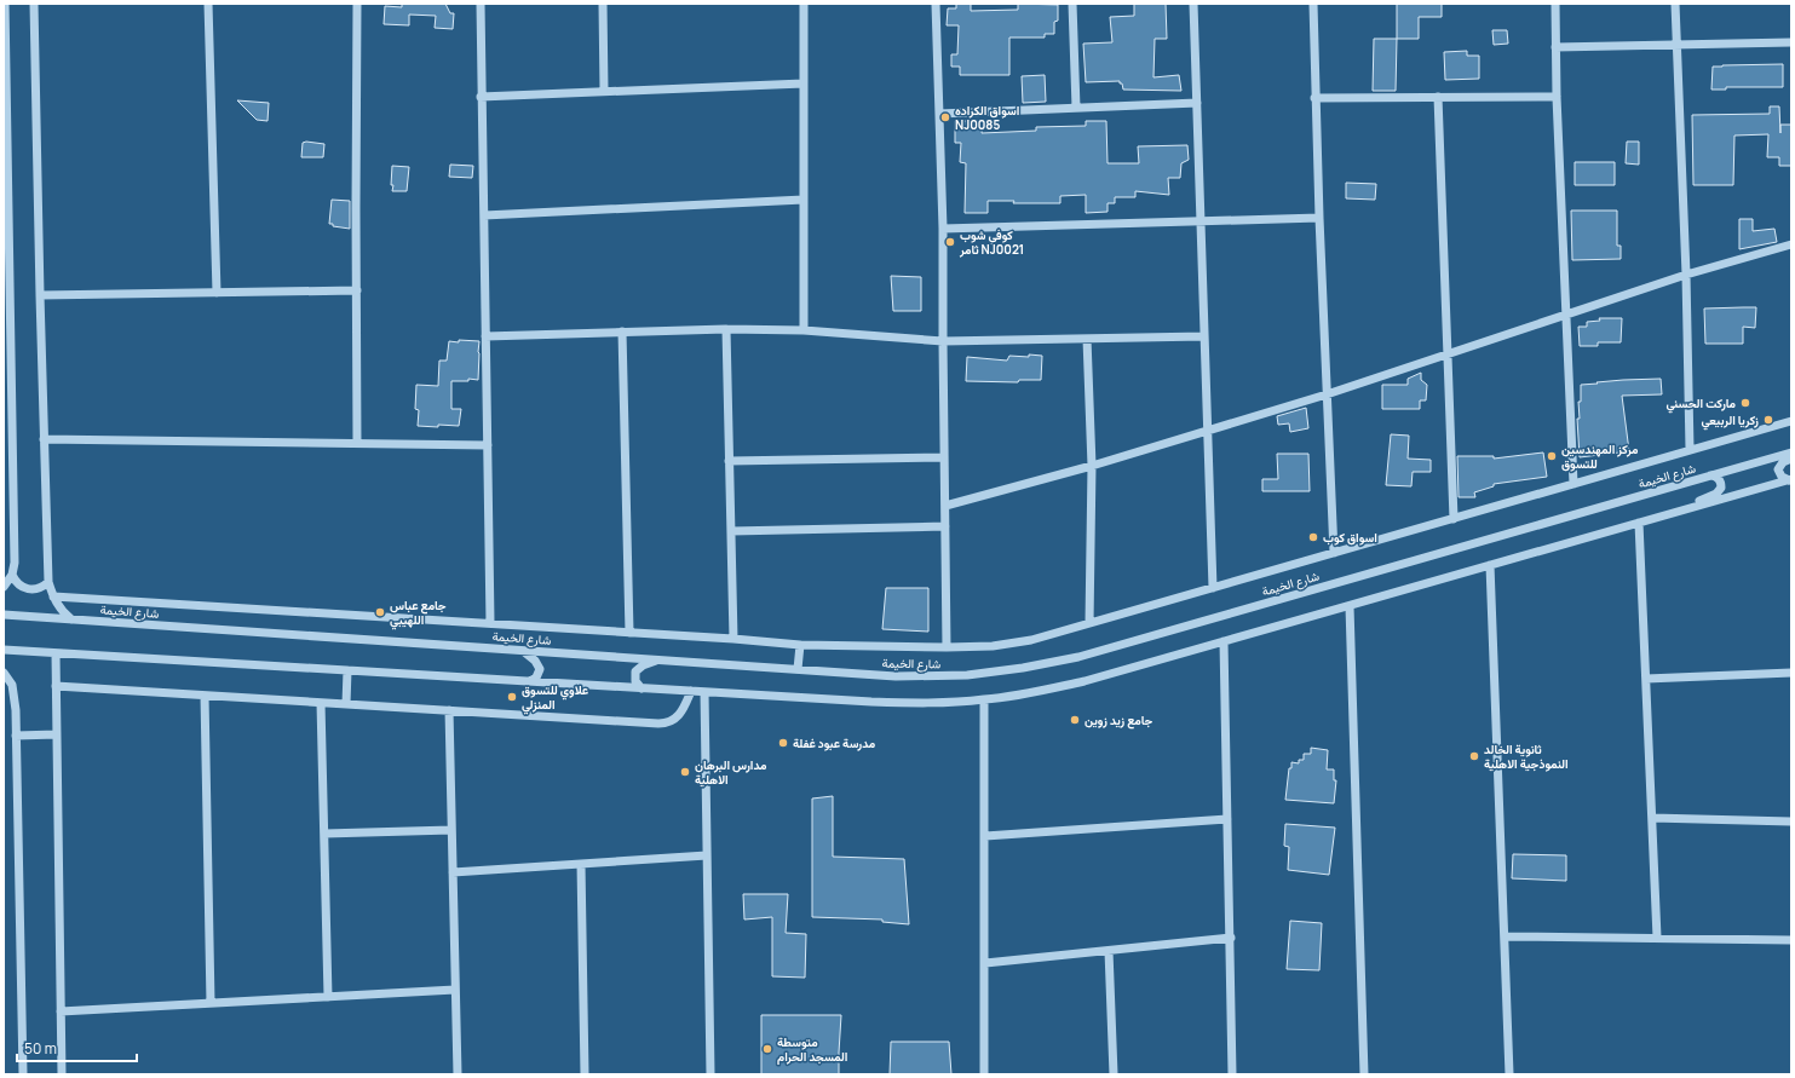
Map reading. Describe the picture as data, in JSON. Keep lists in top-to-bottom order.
{
  "streets": {
    "street": ["شارع الخيمة"]
  },
  "places": [
    "اسواق الكراده NJ0085",
    "كوفي شوب ثامر NJ0021",
    "ماركت الحسني",
    "زكريا الربيعي",
    "مركز المهندسين للتسوق",
    "اسواق كوب",
    "جامع عباس اللهيبي",
    "علاوي للتسوق المنزلي",
    "جامع زيد زوين",
    "مدرسة عبود غفلة",
    "ثانوية الخالد النموذجية الاهلية",
    "مدارس البرهان الاهلية",
    "متوسطة المسجد الحرام"
  ],
  "scale_bar": "50 m"
}
